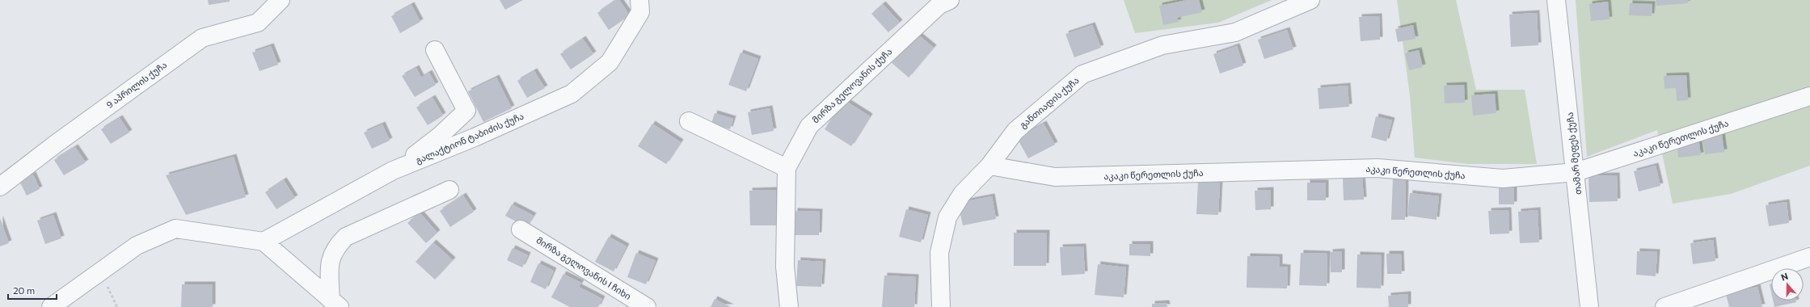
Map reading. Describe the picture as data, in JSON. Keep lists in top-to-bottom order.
{
  "streets": {
    "street": [
      "9 აპრილის ქუჩა",
      "მირზა გელოვანის ქუჩა",
      "განთიადის ქუჩა",
      "გალაქტიონ ტაბიძის ქუჩა",
      "აკაკი წერეთლის ქუჩა",
      "თამარ მეფეს ქუჩა",
      "მირზა გელოვანის I ჩიხი"
    ]
  },
  "crossings": [
    ["განთიადის ქუჩა", "აკაკი წერეთლის ქუჩა"],
    ["აკაკი წერეთლის ქუჩა", "თამარ მეფეს ქუჩა"]
  ],
  "scale_bar": "20 m",
  "north": "top"
}
